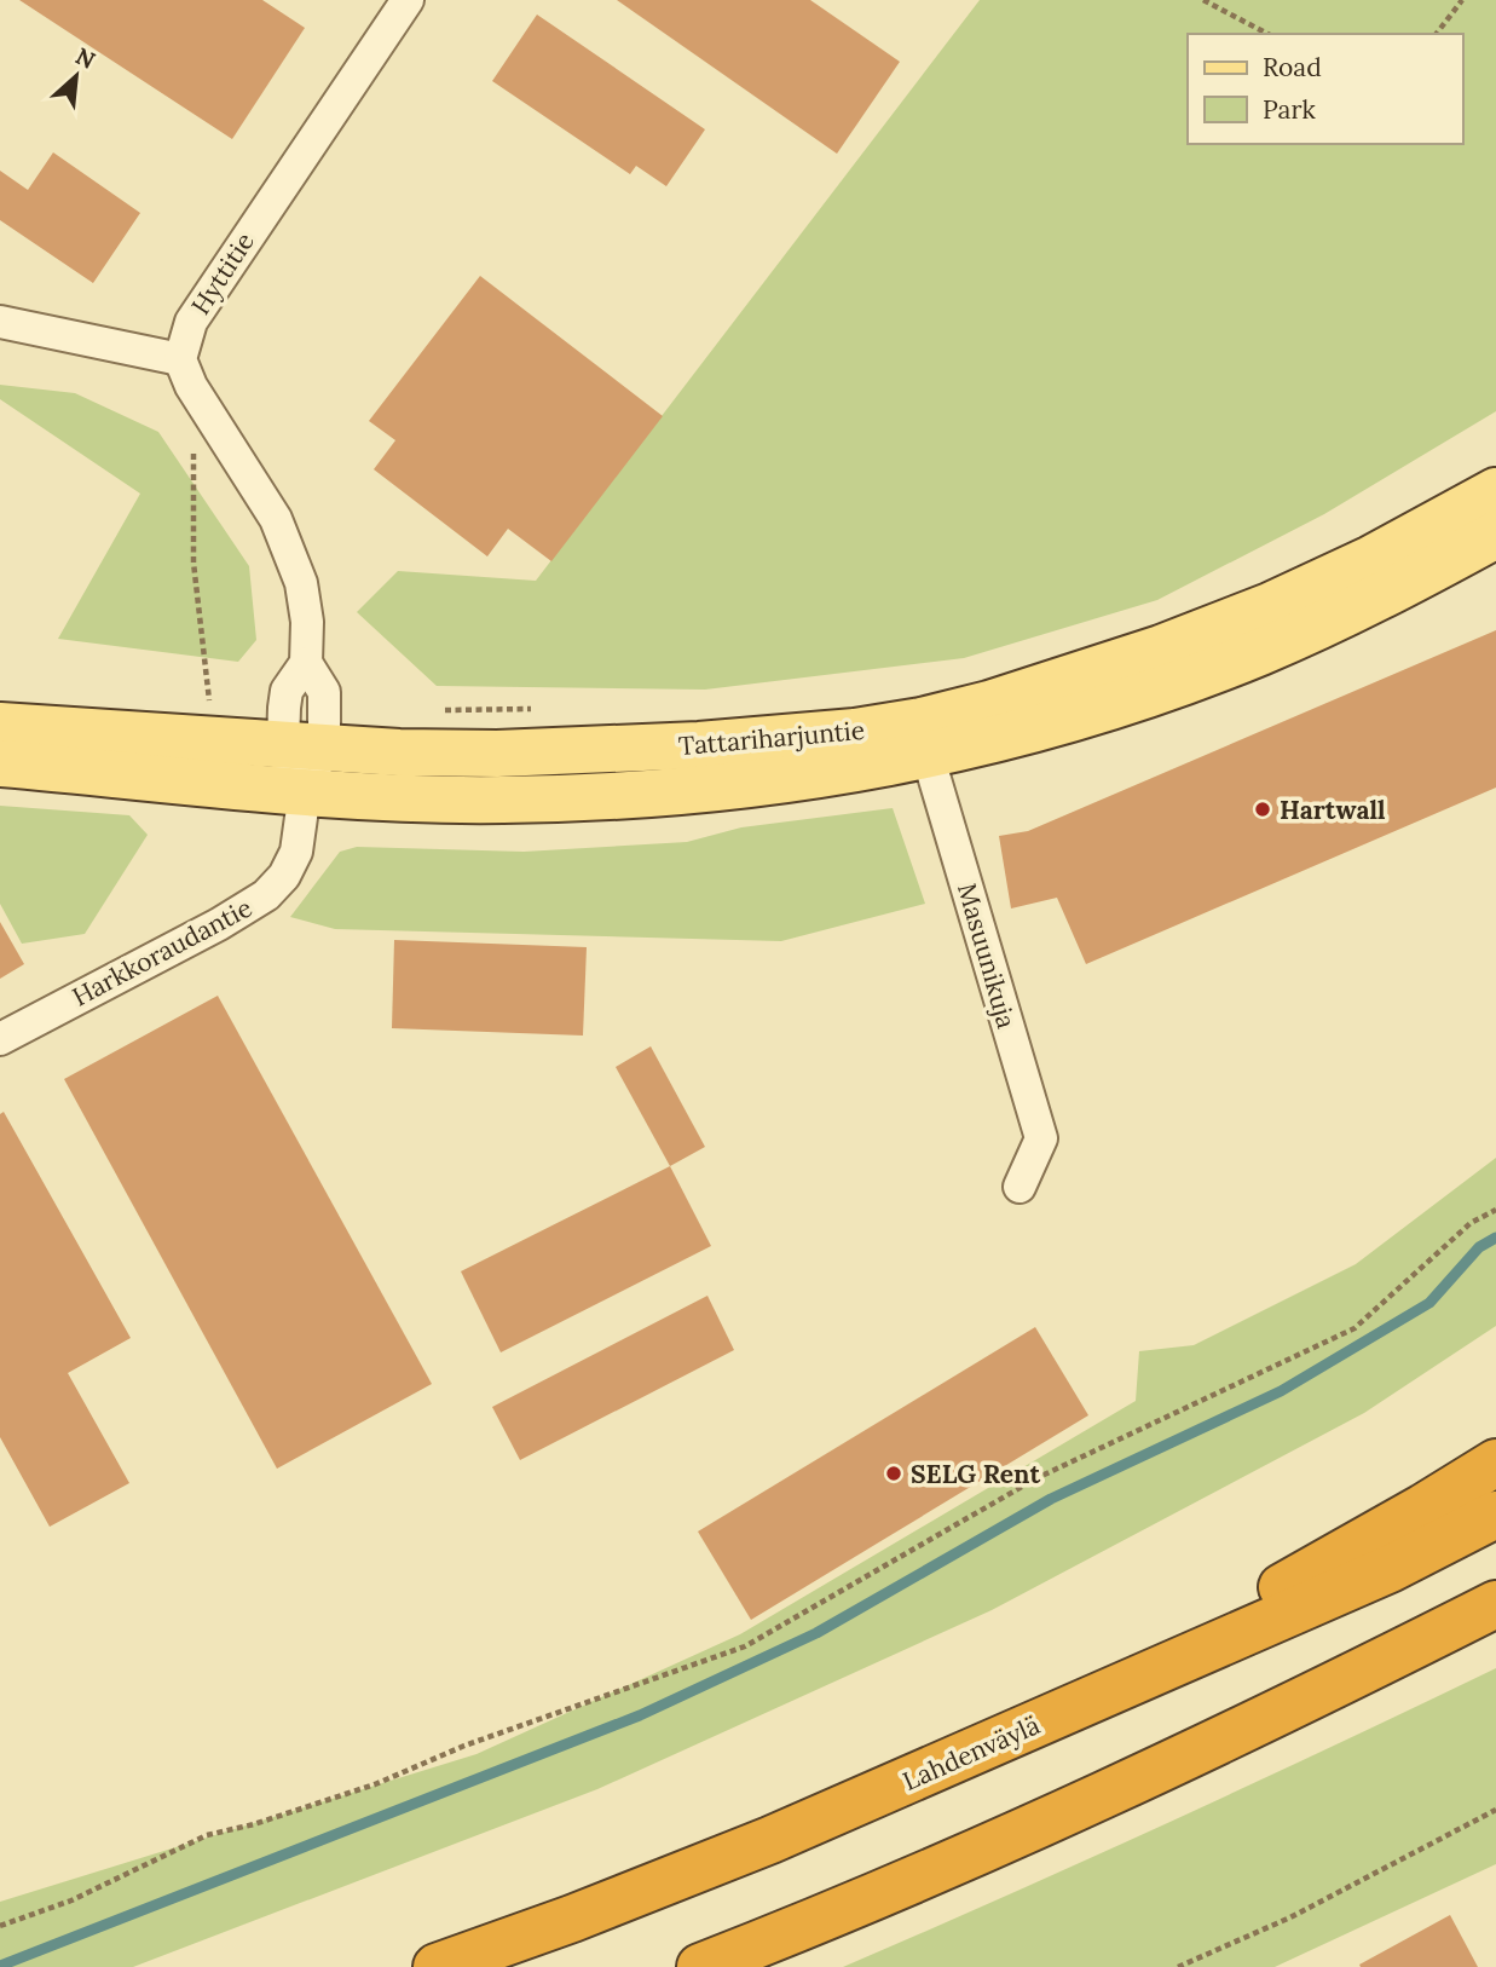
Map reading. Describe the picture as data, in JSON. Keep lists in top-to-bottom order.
{
  "streets": {
    "highway": ["Lahdenväylä"],
    "main road": ["Tattariharjuntie"],
    "street": ["Hyttitie", "Harkkoraudantie", "Masuunikuja"]
  },
  "crossings": [
    ["Tattariharjuntie", "Harkkoraudantie"],
    ["Tattariharjuntie", "Masuunikuja"]
  ],
  "places": ["Hartwall", "SELG Rent"],
  "legend": ["Road", "Park"],
  "north": "top right"
}
